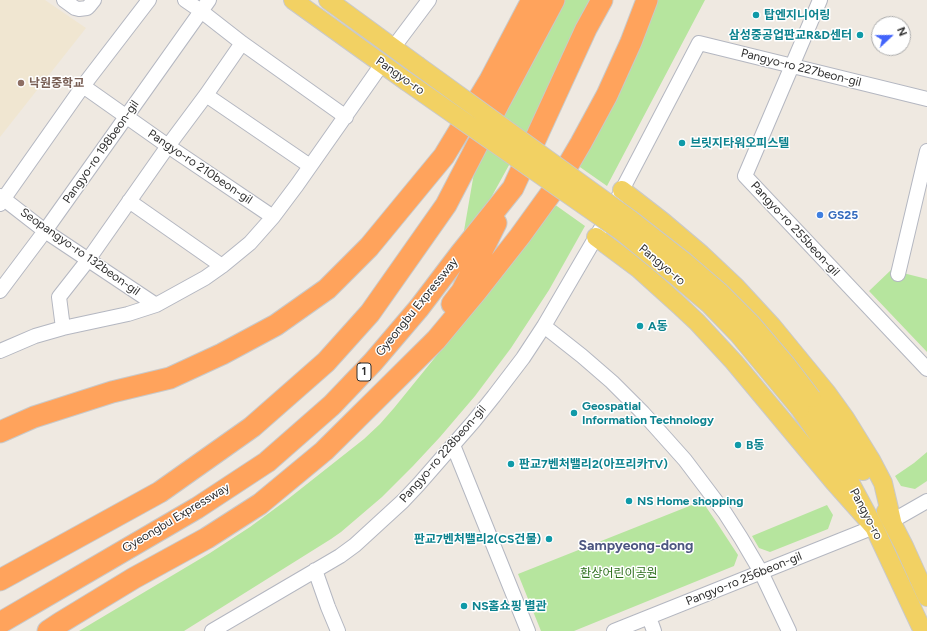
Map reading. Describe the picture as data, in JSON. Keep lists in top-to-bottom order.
{
  "streets": {
    "highway": ["Gyeongbu Expressway", "1"],
    "main road": ["Pangyo-ro"],
    "street": [
      "Pangyo-ro 227beon-gil",
      "Pangyo-ro 198beon-gil",
      "Pangyo-ro 210beon-gil",
      "Pangyo-ro 255beon-gil",
      "Seopangyo-ro 132beon-gil",
      "Pangyo-ro 228beon-gil",
      "Pangyo-ro 256beon-gil"
    ]
  },
  "crossings": [
    ["Pangyo-ro 227beon-gil", "Pangyo-ro 255beon-gil"],
    ["Pangyo-ro 227beon-gil", "Pangyo-ro 228beon-gil"],
    ["Pangyo-ro", "Pangyo-ro 256beon-gil"],
    ["Pangyo-ro 198beon-gil", "Pangyo-ro 210beon-gil"],
    ["Pangyo-ro 198beon-gil", "Seopangyo-ro 132beon-gil"]
  ],
  "districts": ["Sampyeong-dong"],
  "parks": ["환상어린이공원"],
  "places": [
    "탑엔지니어링",
    "삼성중공업판교R&D센터",
    "낙원중학교",
    "브릿지타워오피스텔",
    "GS25",
    "A동",
    "Geospatial Information Technology",
    "B동",
    "판교7벤처밸리2(아프리카TV)",
    "NS Home shopping",
    "판교7벤처밸리2(CS건물)",
    "NS홈쇼핑 별관"
  ],
  "north": "right"
}
